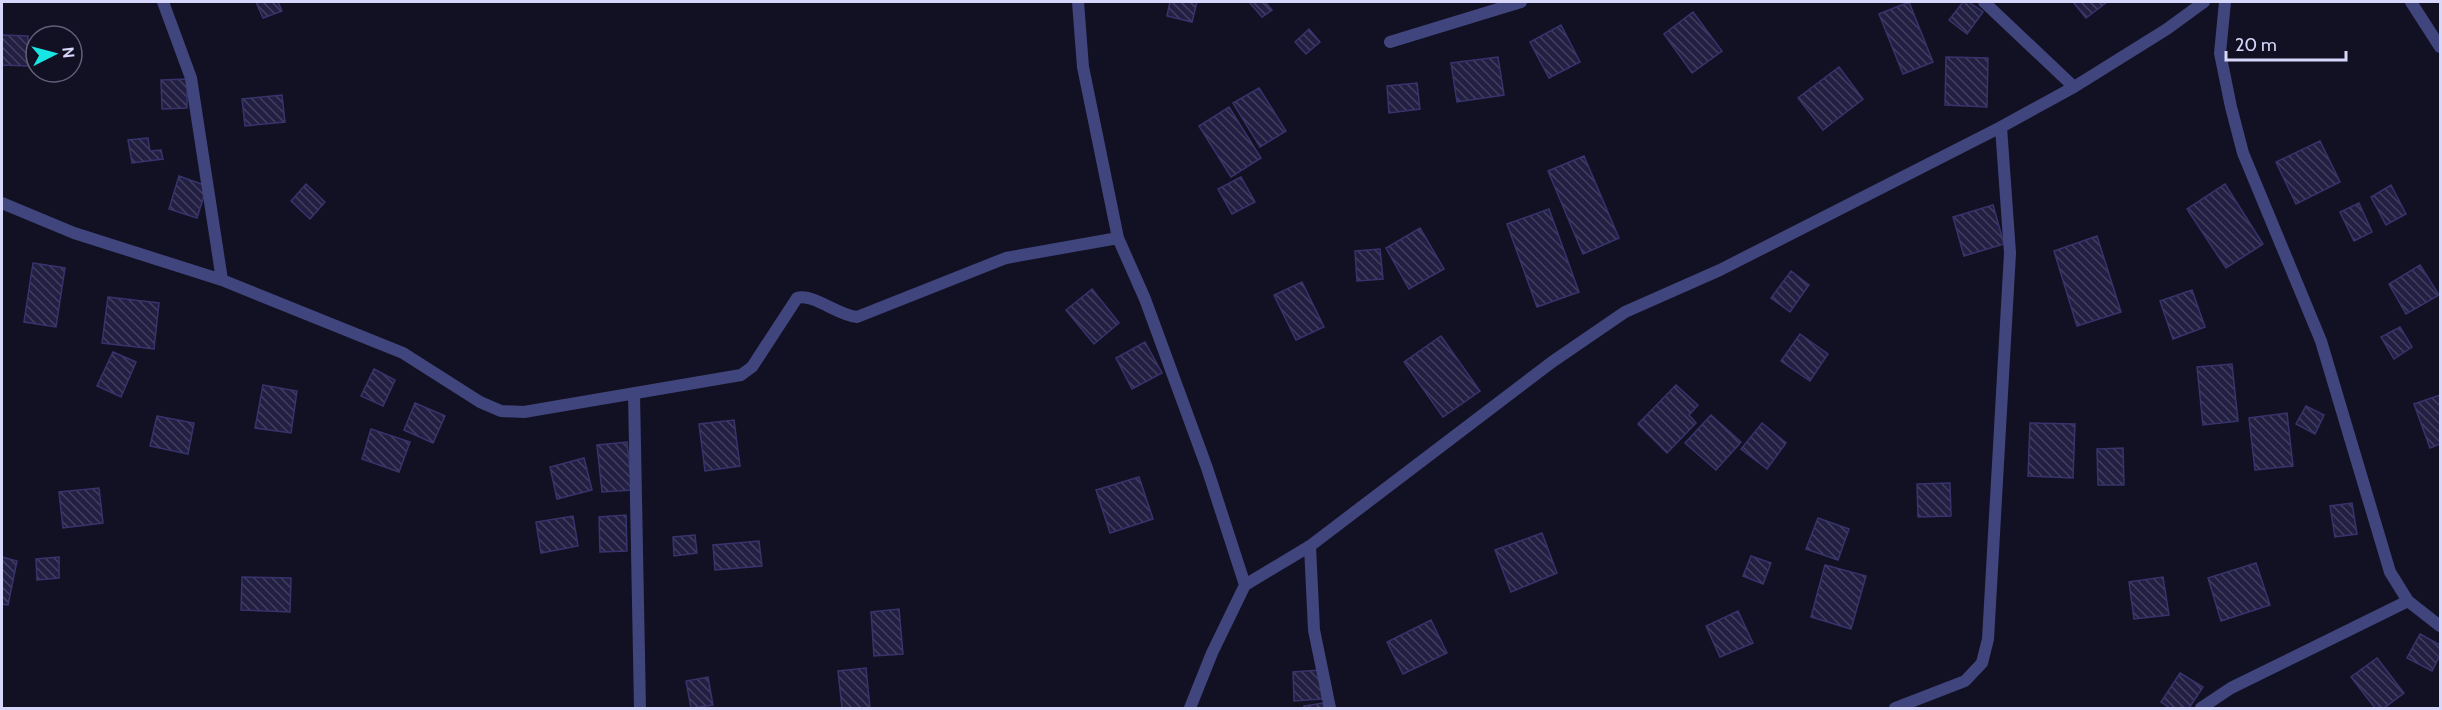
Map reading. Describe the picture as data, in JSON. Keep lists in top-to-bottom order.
{
  "scale_bar": "20 m",
  "north": "right"
}
